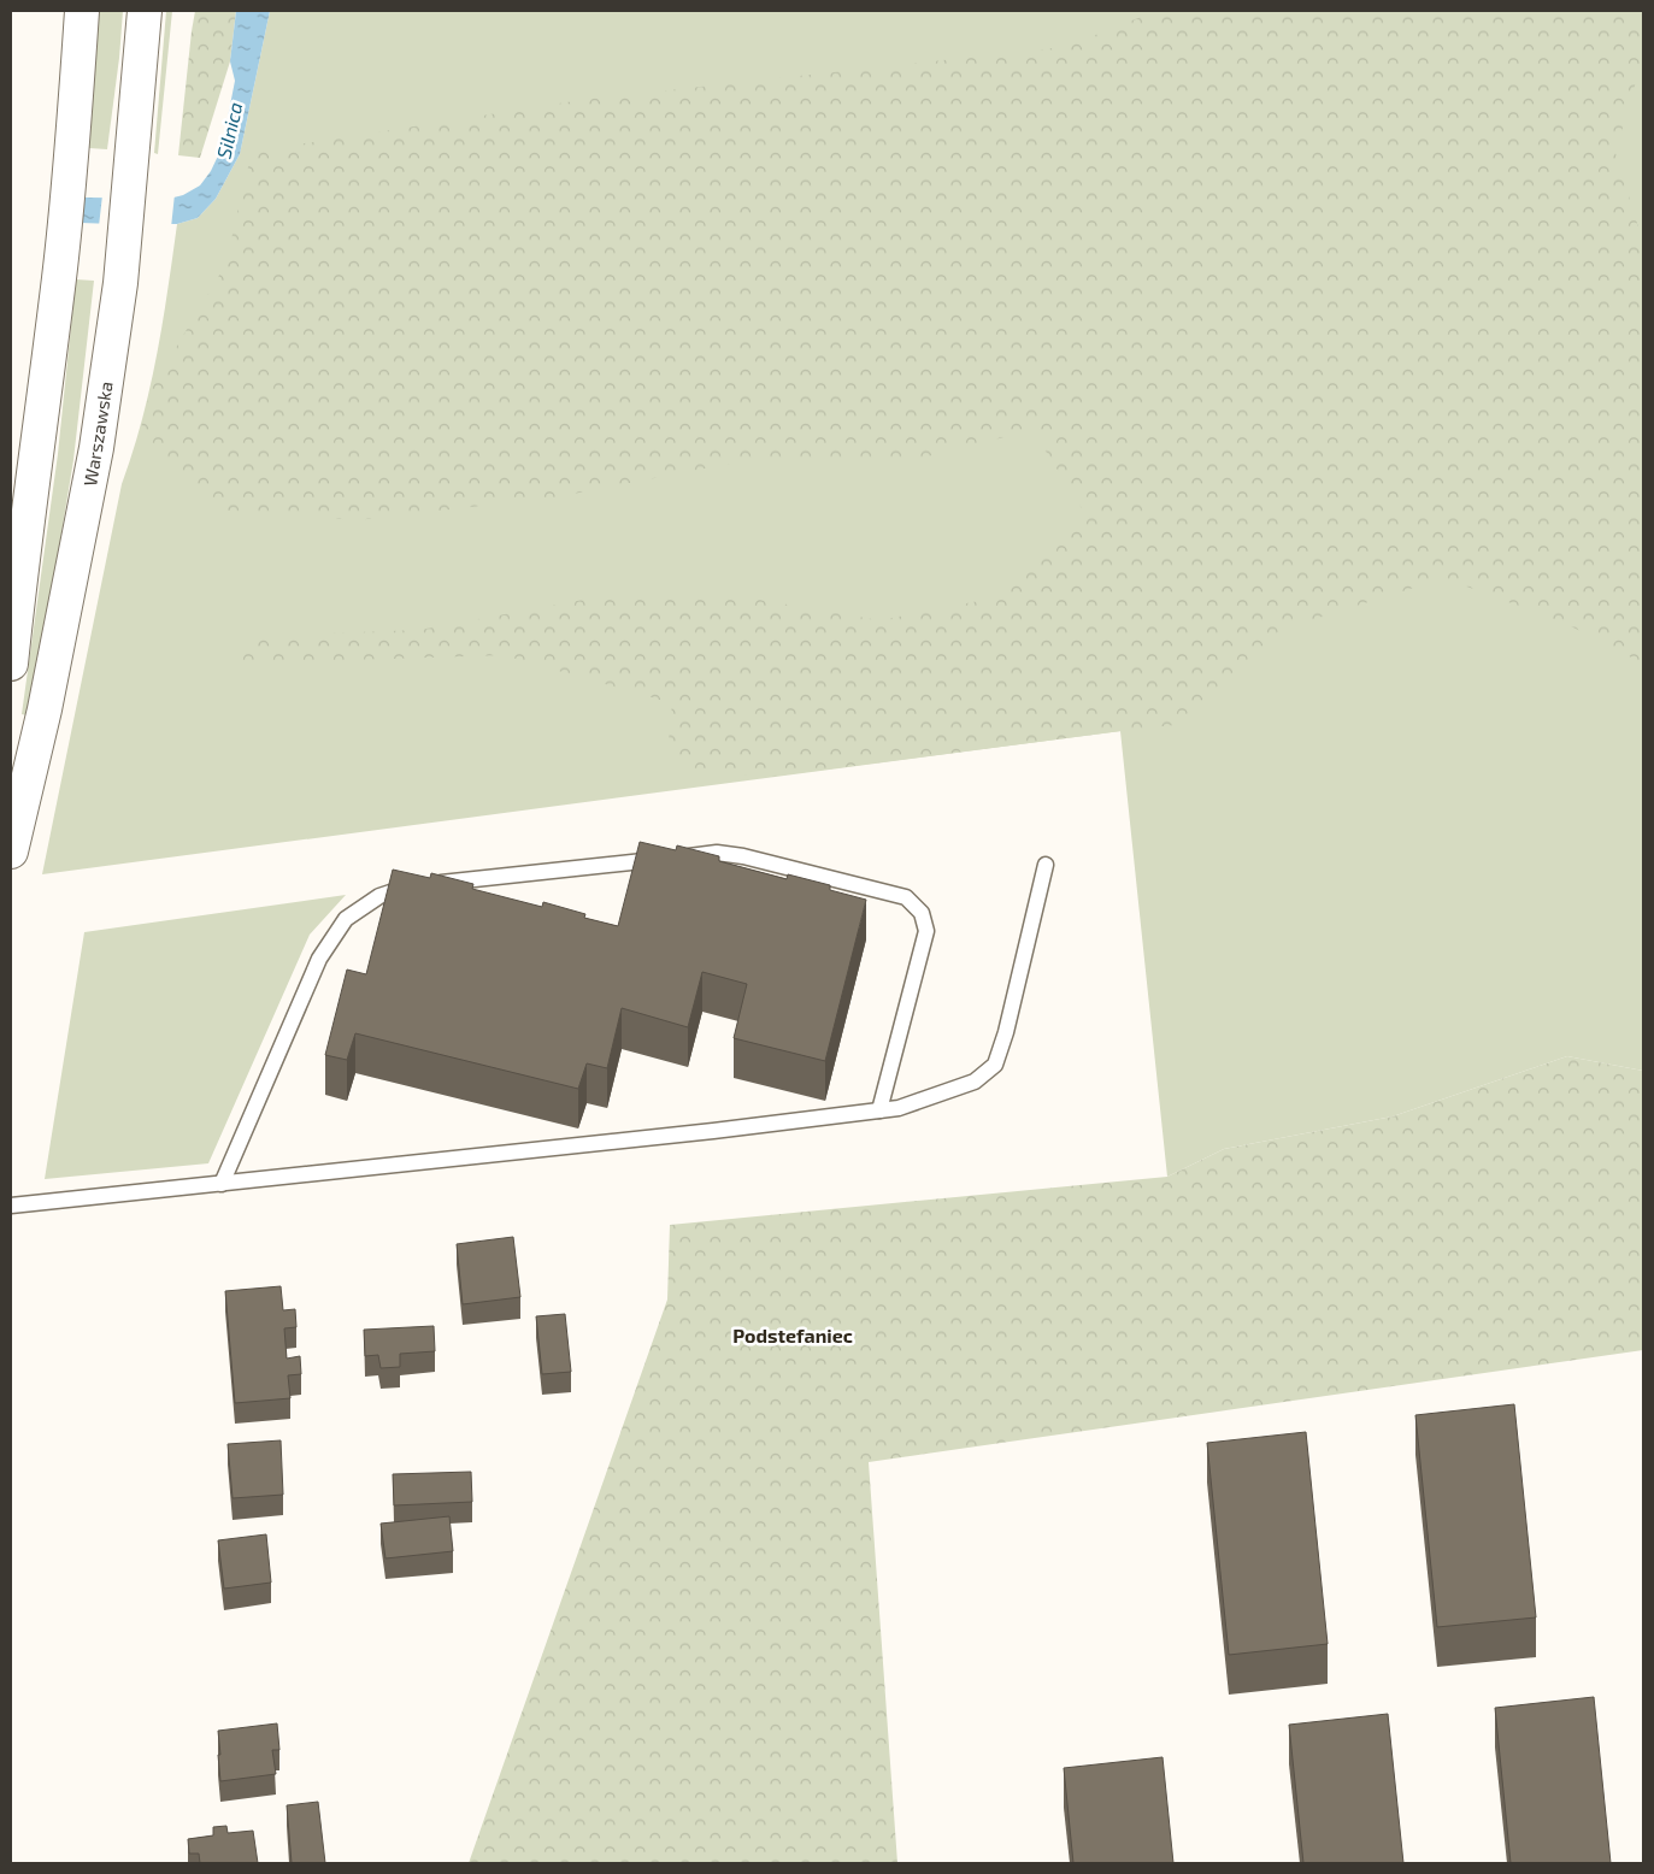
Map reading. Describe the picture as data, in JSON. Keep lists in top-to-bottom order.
{
  "streets": {
    "main road": ["Warszawska"]
  },
  "districts": ["Podstefaniec"],
  "water": ["Silnica"]
}
